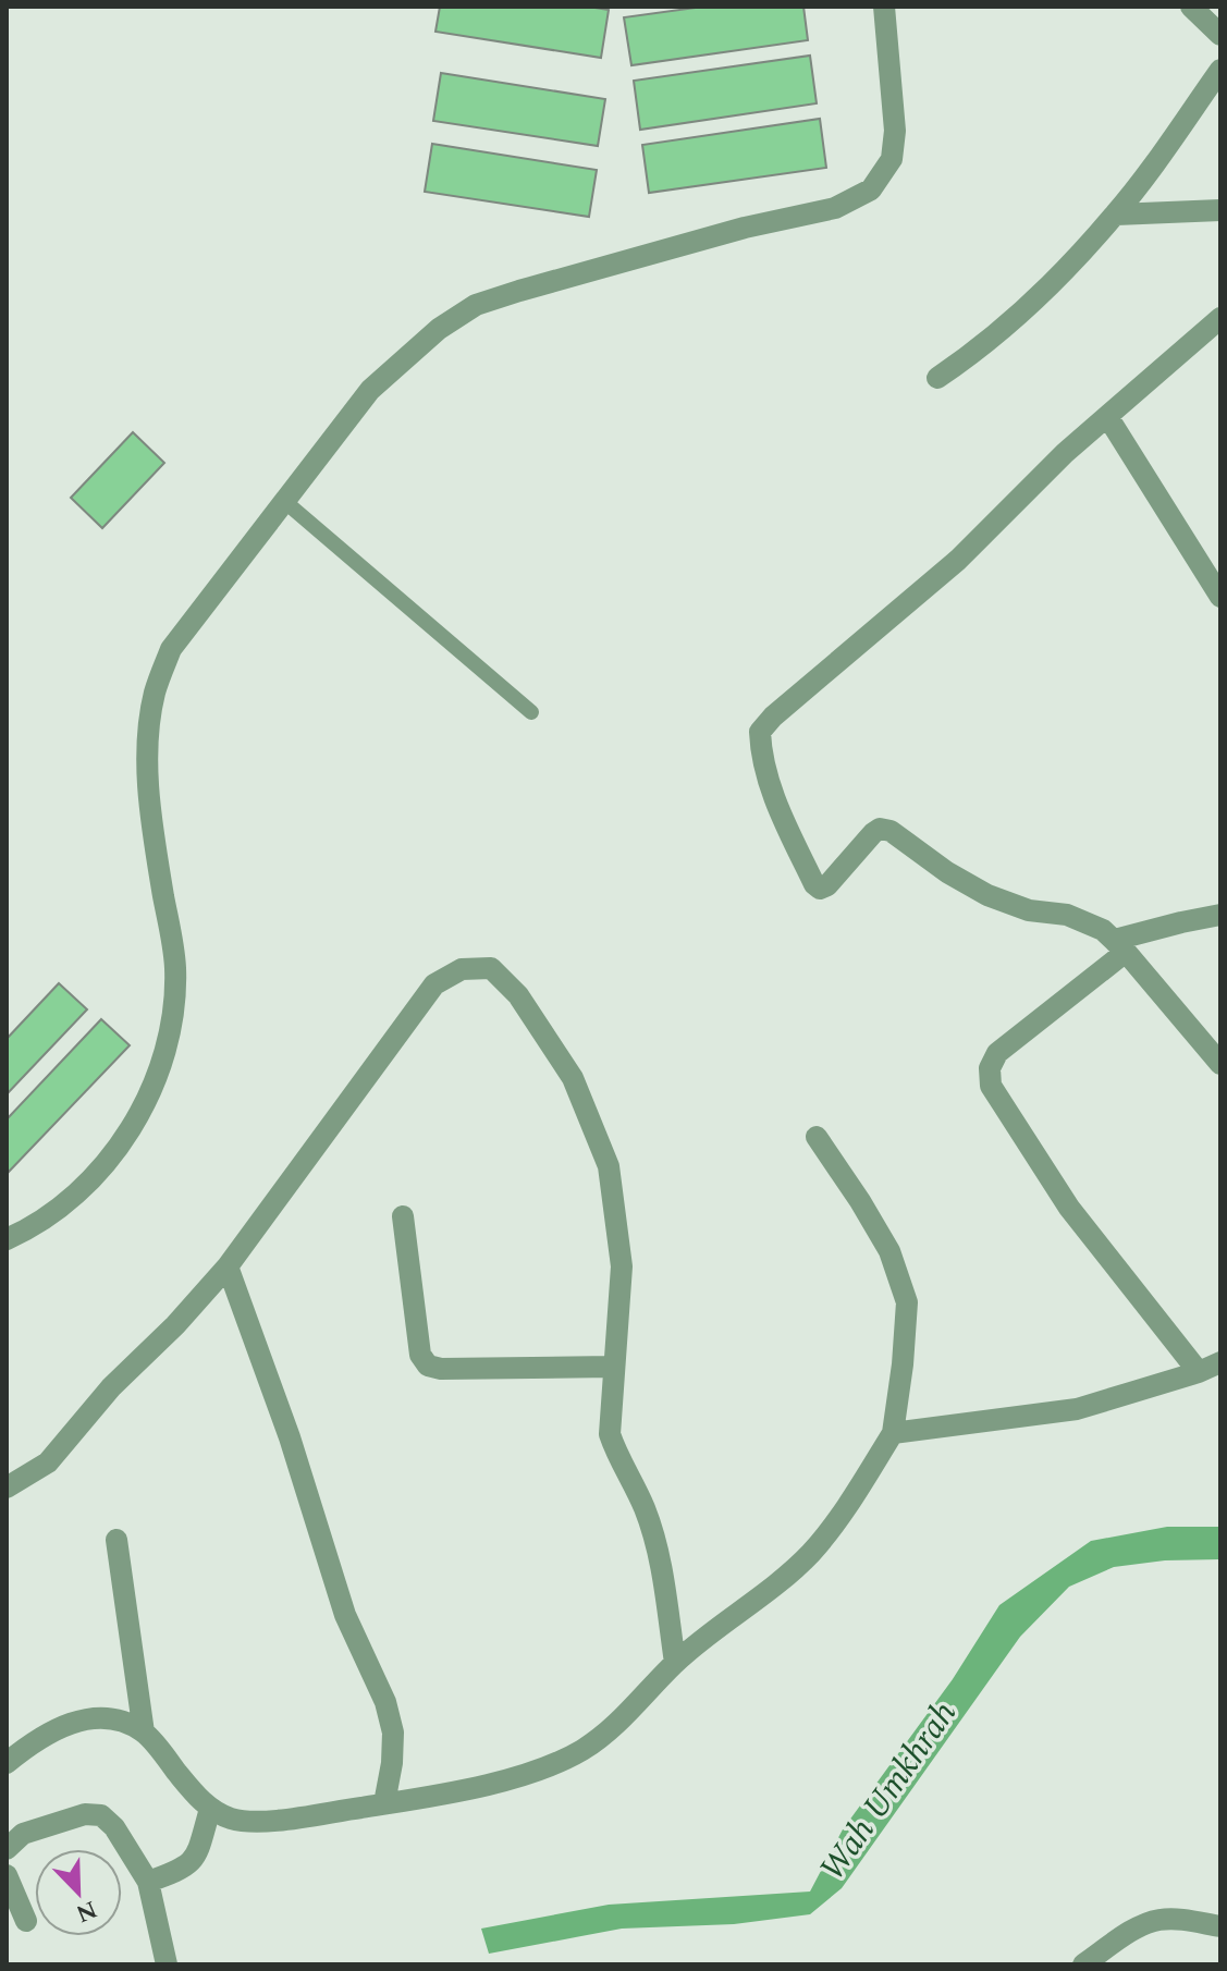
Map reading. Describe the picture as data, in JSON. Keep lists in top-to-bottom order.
{
  "water": ["Wah Umkhrah"],
  "north": "bottom right"
}
